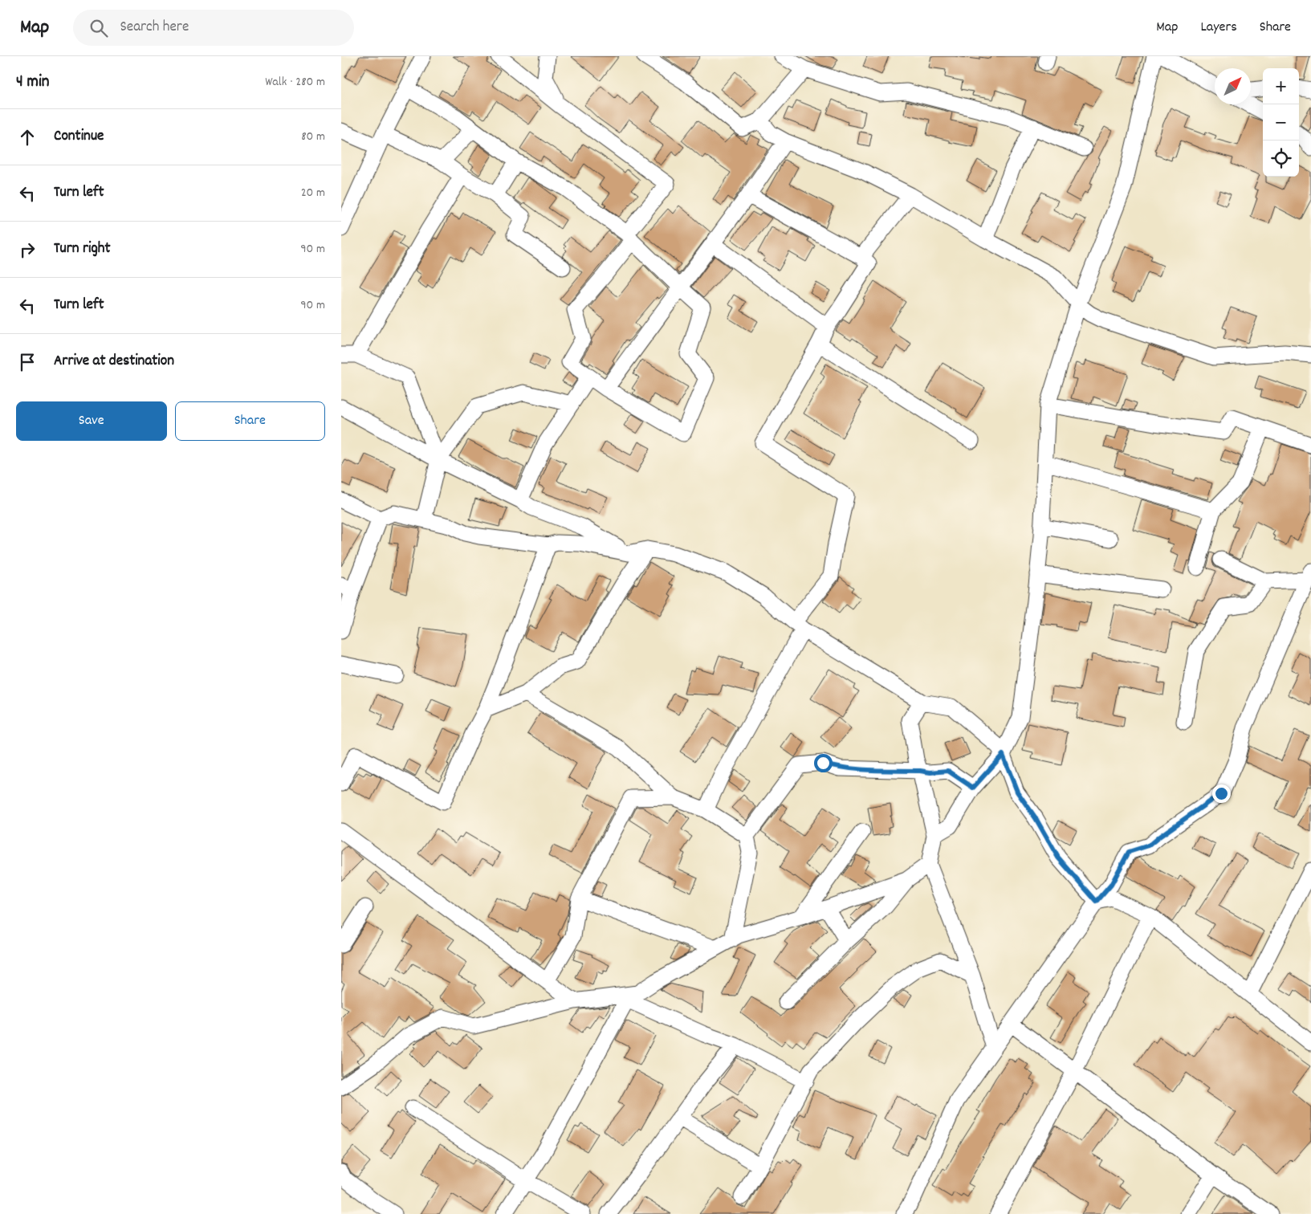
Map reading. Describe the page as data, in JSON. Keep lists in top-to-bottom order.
{
  "north": "top right",
  "page": {
    "header": "Map",
    "search": "Search here",
    "nav": ["Map", "Layers", "Share"],
    "heading": ["4 min", "Walk · 280 m"],
    "map_buttons": ["+", "−"],
    "list": [
      ["Continue", "80 m"],
      ["Turn left", "20 m"],
      ["Turn right", "90 m"],
      ["Turn left", "90 m"],
      "Arrive at destination"
    ],
    "buttons": ["Save", "Share"]
  }
}
